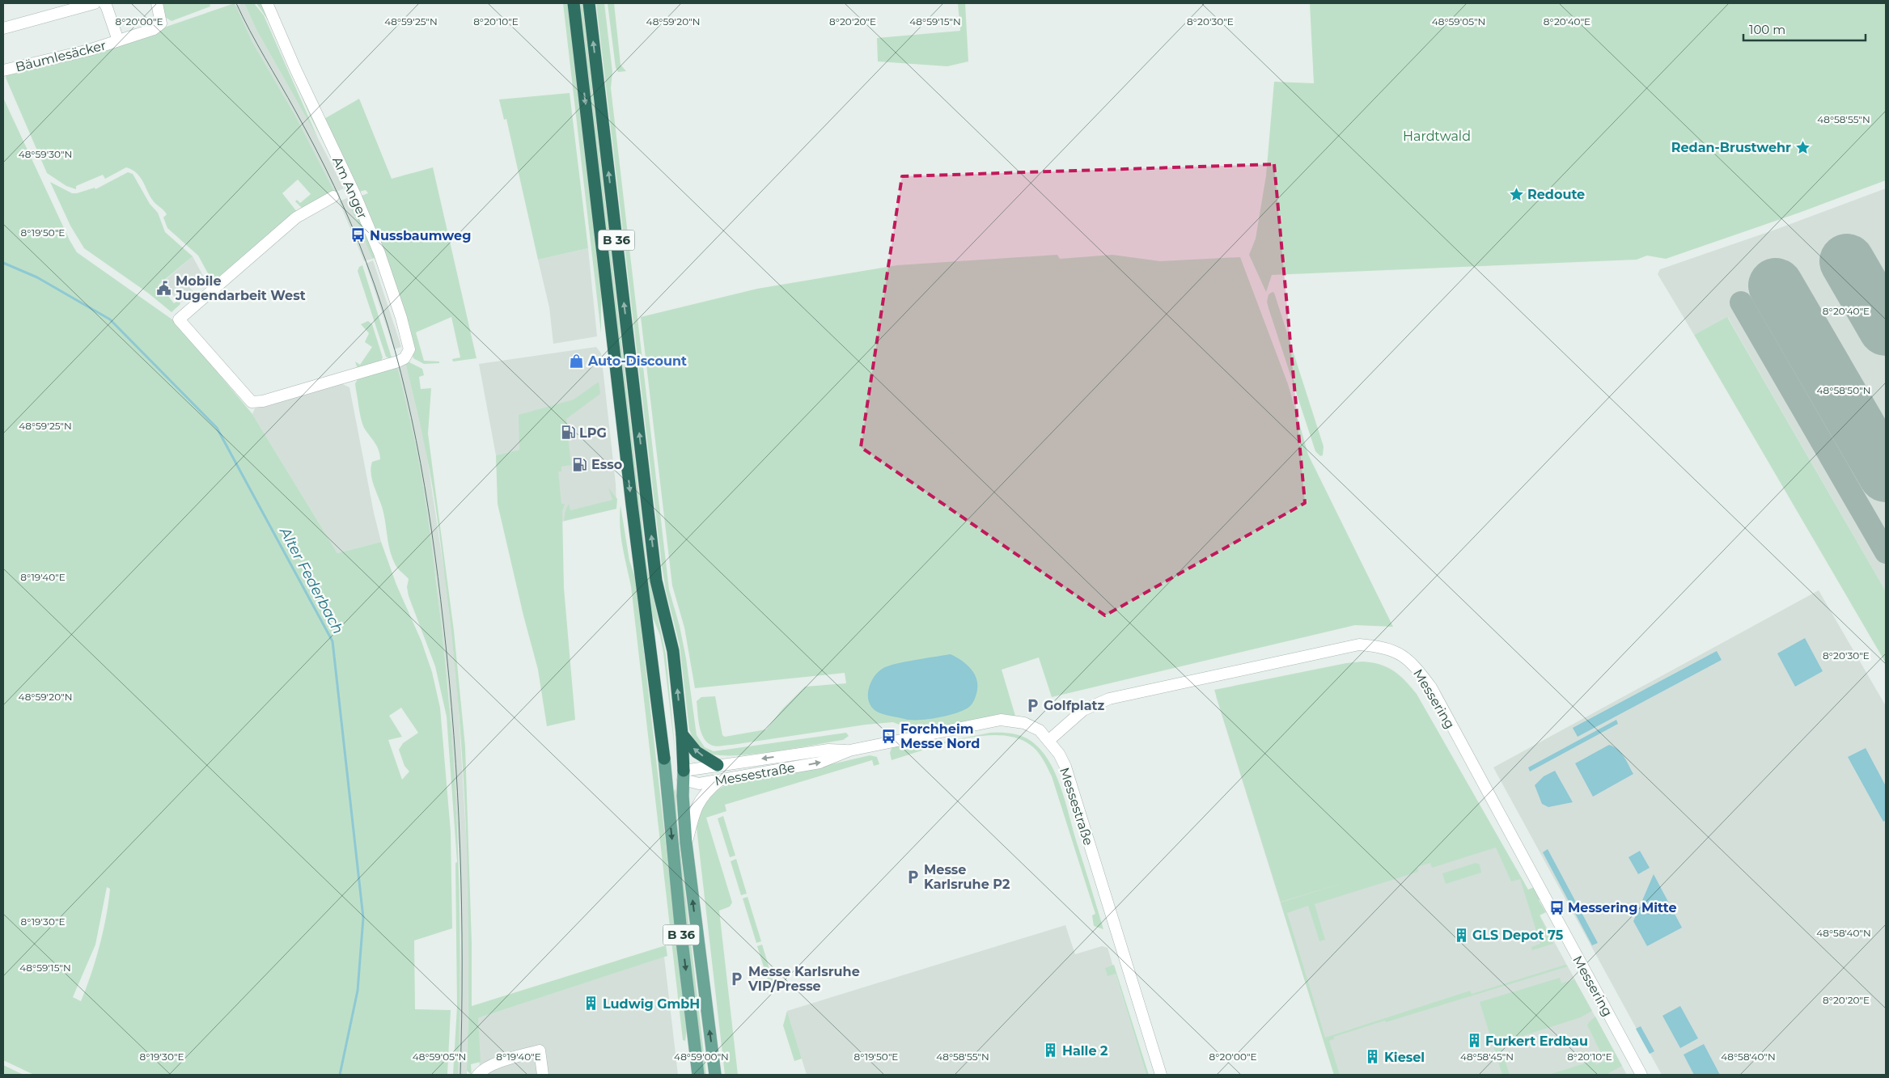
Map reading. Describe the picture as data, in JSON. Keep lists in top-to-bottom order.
{
  "streets": {
    "highway": ["B 36"],
    "street": [
      "Bäumlesäcker",
      "Am Anger",
      "Messering",
      "Messestraße"
    ]
  },
  "crossings": [
    ["B 36", "Messestraße"],
    ["Messering", "Messestraße"]
  ],
  "water": ["Alter Federbach"],
  "parks": ["Hardtwald"],
  "places": {
    "place": ["Redan-Brustwehr", "Redoute"],
    "bus stop": ["Nussbaumweg", "Forchheim Messe Nord", "Messering Mitte"],
    "public building": ["Mobile Jugendarbeit West"],
    "shop": ["Auto-Discount"],
    "fuel station": ["LPG", "Esso"],
    "parking": ["Golfplatz", "Messe Karlsruhe P2", "Messe Karlsruhe VIP/Presse"],
    "building": [
      "GLS Depot 75",
      "Ludwig GmbH",
      "Furkert Erdbau",
      "Halle 2",
      "Kiesel"
    ]
  },
  "scale_bar": "100 m",
  "coordinates": [
    "8°20'00\"E",
    "8°20'10\"E",
    "8°20'20\"E",
    "8°20'30\"E",
    "8°20'40\"E",
    "48°59'05\"N",
    "48°59'25\"N",
    "48°59'20\"N",
    "48°59'15\"N",
    "48°58'55\"N",
    "48°59'30\"N",
    "8°19'50\"E",
    "48°58'50\"N",
    "8°19'40\"E",
    "8°19'30\"E",
    "48°58'40\"N",
    "48°59'00\"N",
    "48°58'45\"N"
  ]
}
